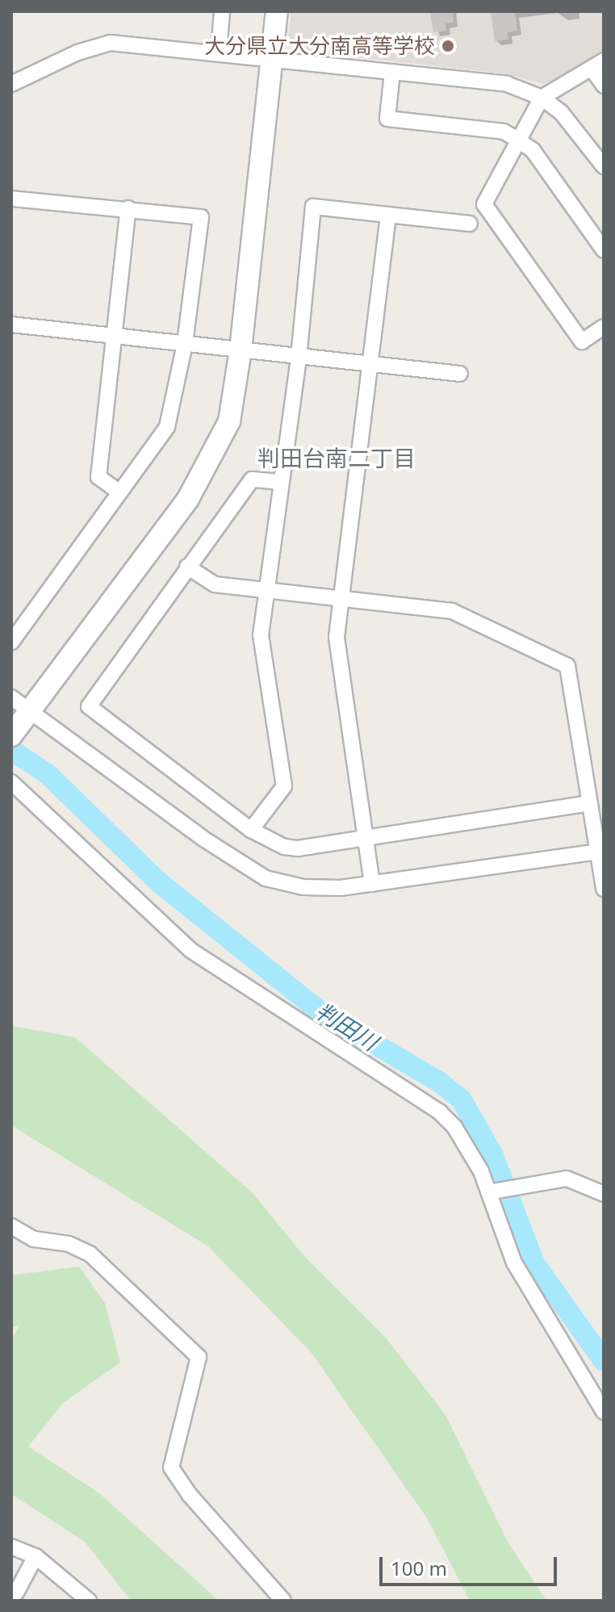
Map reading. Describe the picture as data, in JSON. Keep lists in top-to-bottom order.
{
  "districts": ["判田台南二丁目"],
  "water": ["判田川"],
  "places": ["大分県立大分南高等学校"],
  "scale_bar": "100 m"
}
